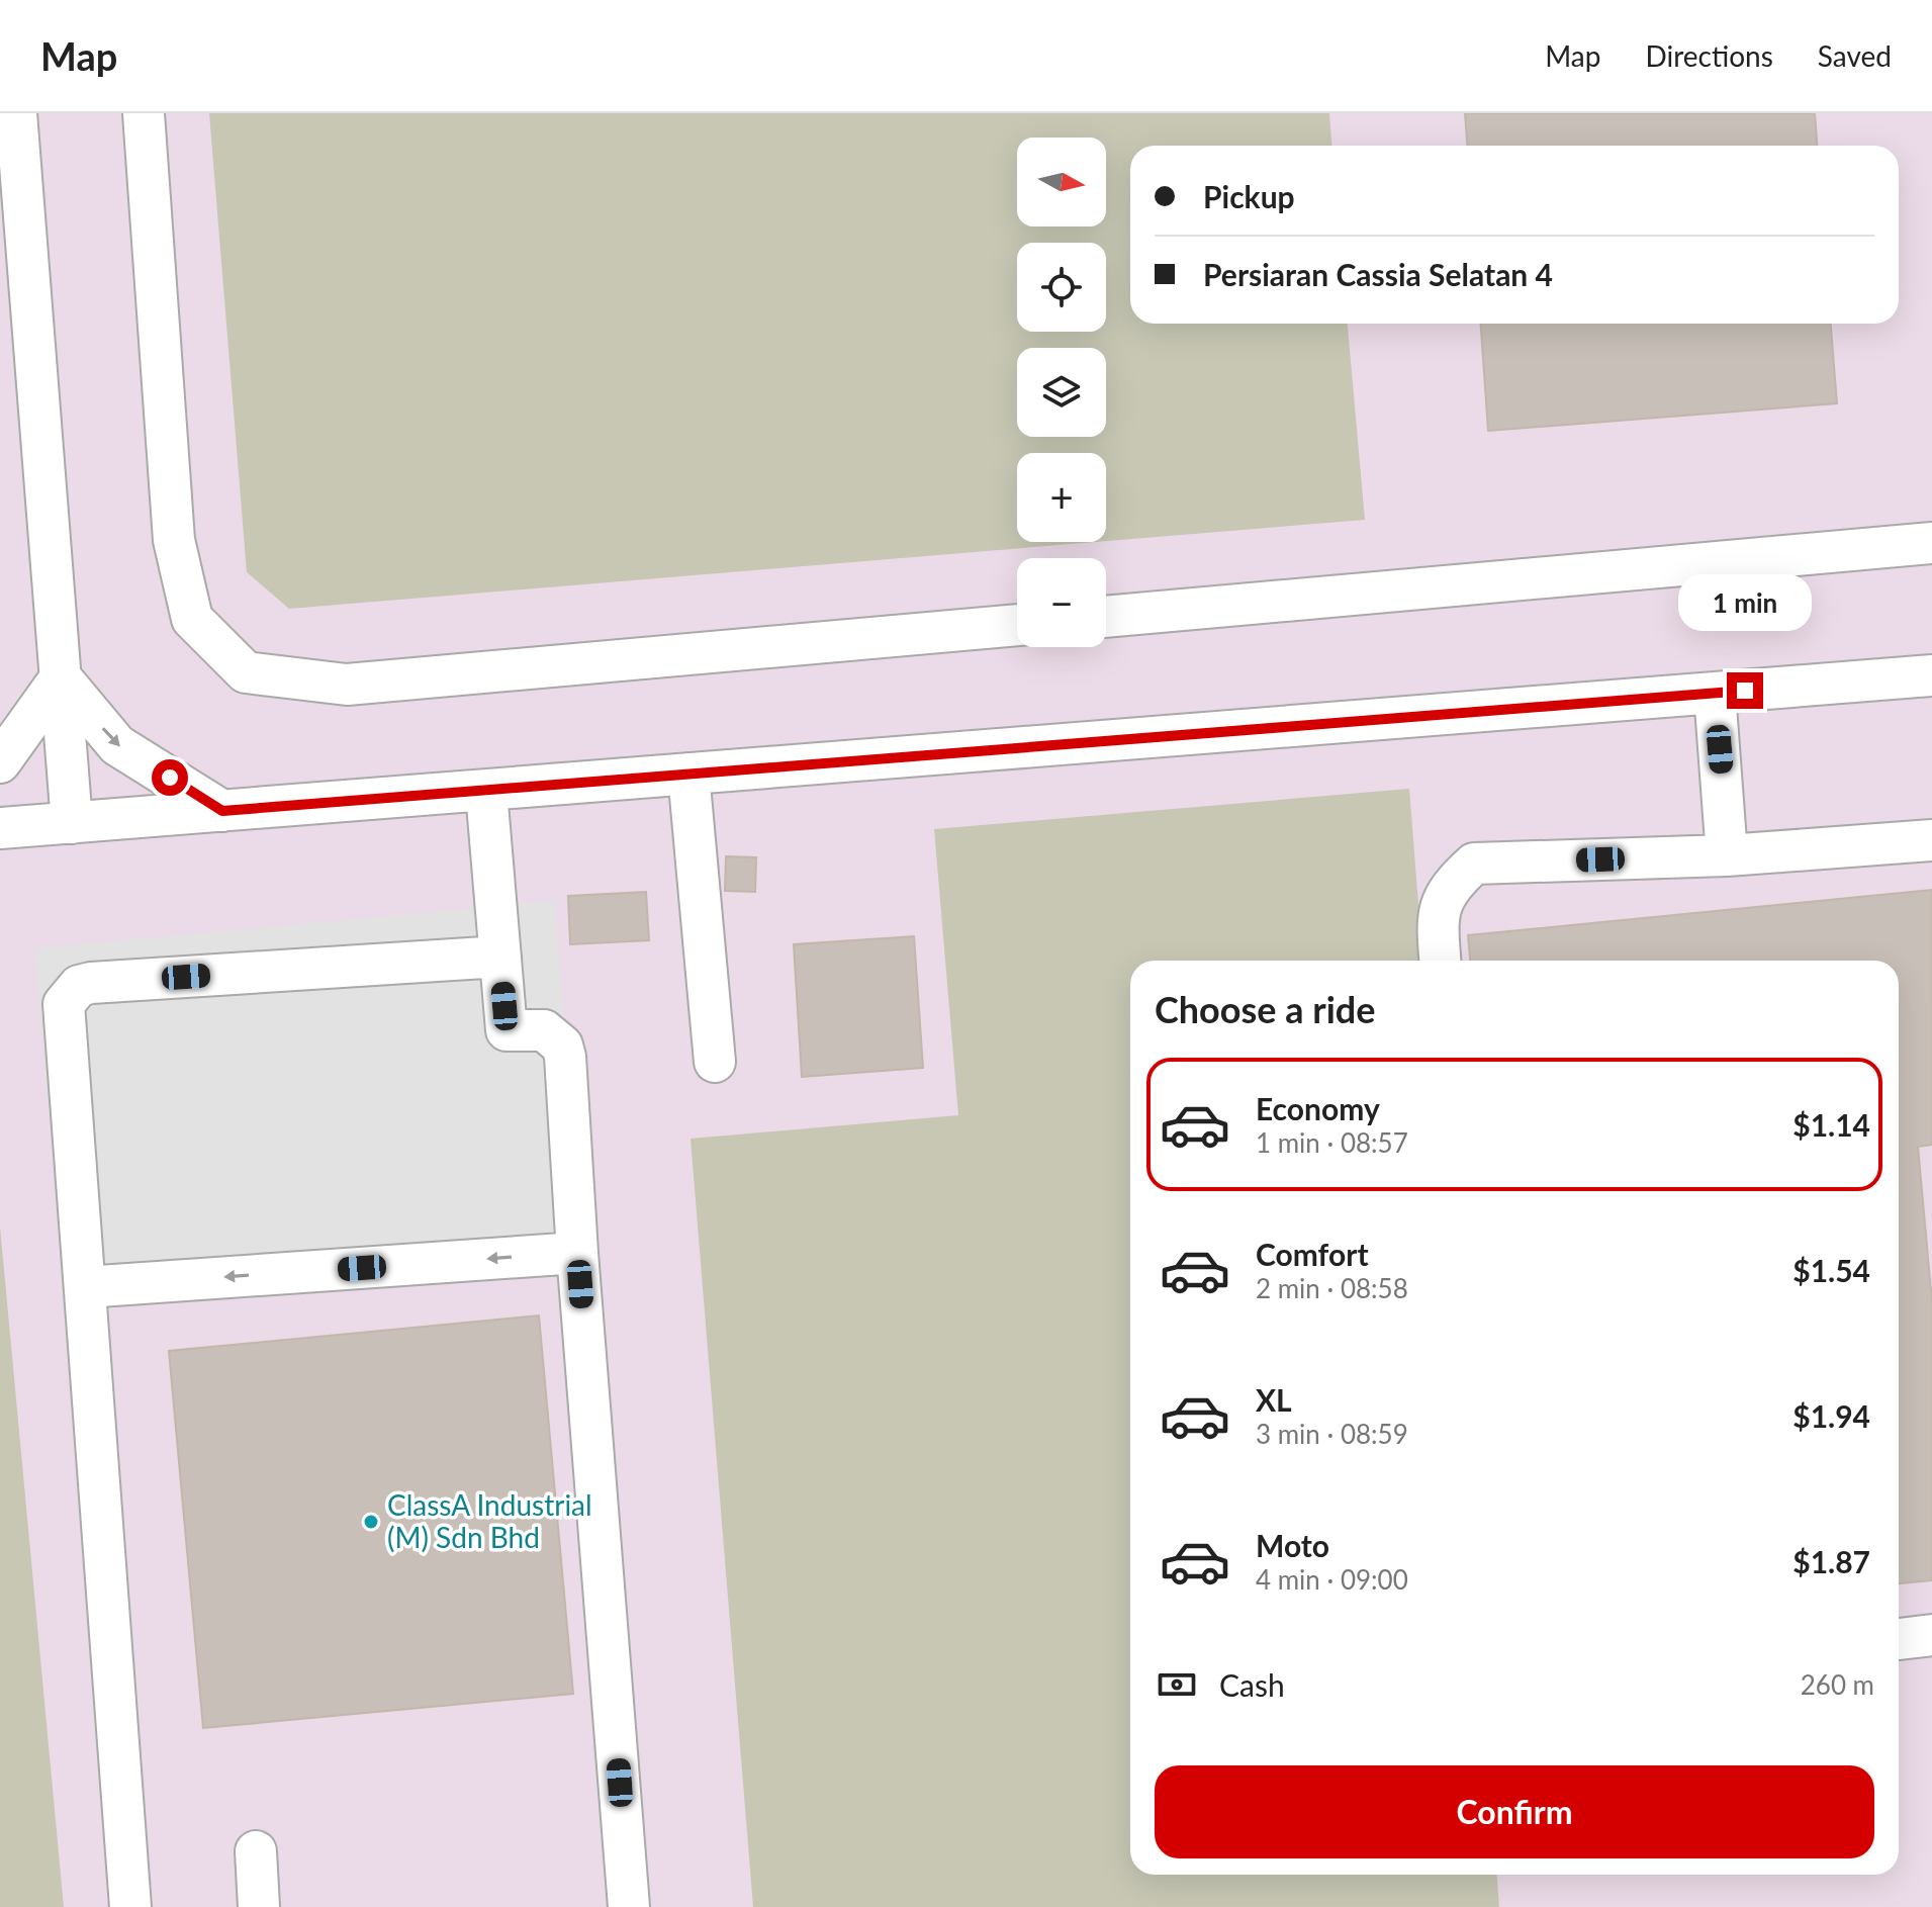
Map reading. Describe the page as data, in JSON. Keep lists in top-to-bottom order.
{
  "places": ["ClassA Industrial (M) Sdn Bhd"],
  "north": "right",
  "page": {
    "header": "Map",
    "nav": ["Map", "Directions", "Saved"],
    "map_buttons": ["+", "−"],
    "banner": ["Pickup", "Persiaran Cassia Selatan 4"],
    "bubble": "1 min",
    "heading": "Choose a ride",
    "list": [
      {
        "name": "Economy",
        "note": "1 min · 08:57",
        "value": "$1.14"
      },
      {
        "name": "Comfort",
        "note": "2 min · 08:58",
        "value": "$1.54"
      },
      {
        "name": "XL",
        "note": "3 min · 08:59",
        "value": "$1.94"
      },
      {
        "name": "Moto",
        "note": "4 min · 09:00",
        "value": "$1.87"
      }
    ],
    "pay": ["Cash", "260 m"],
    "buttons": "Confirm"
  }
}
